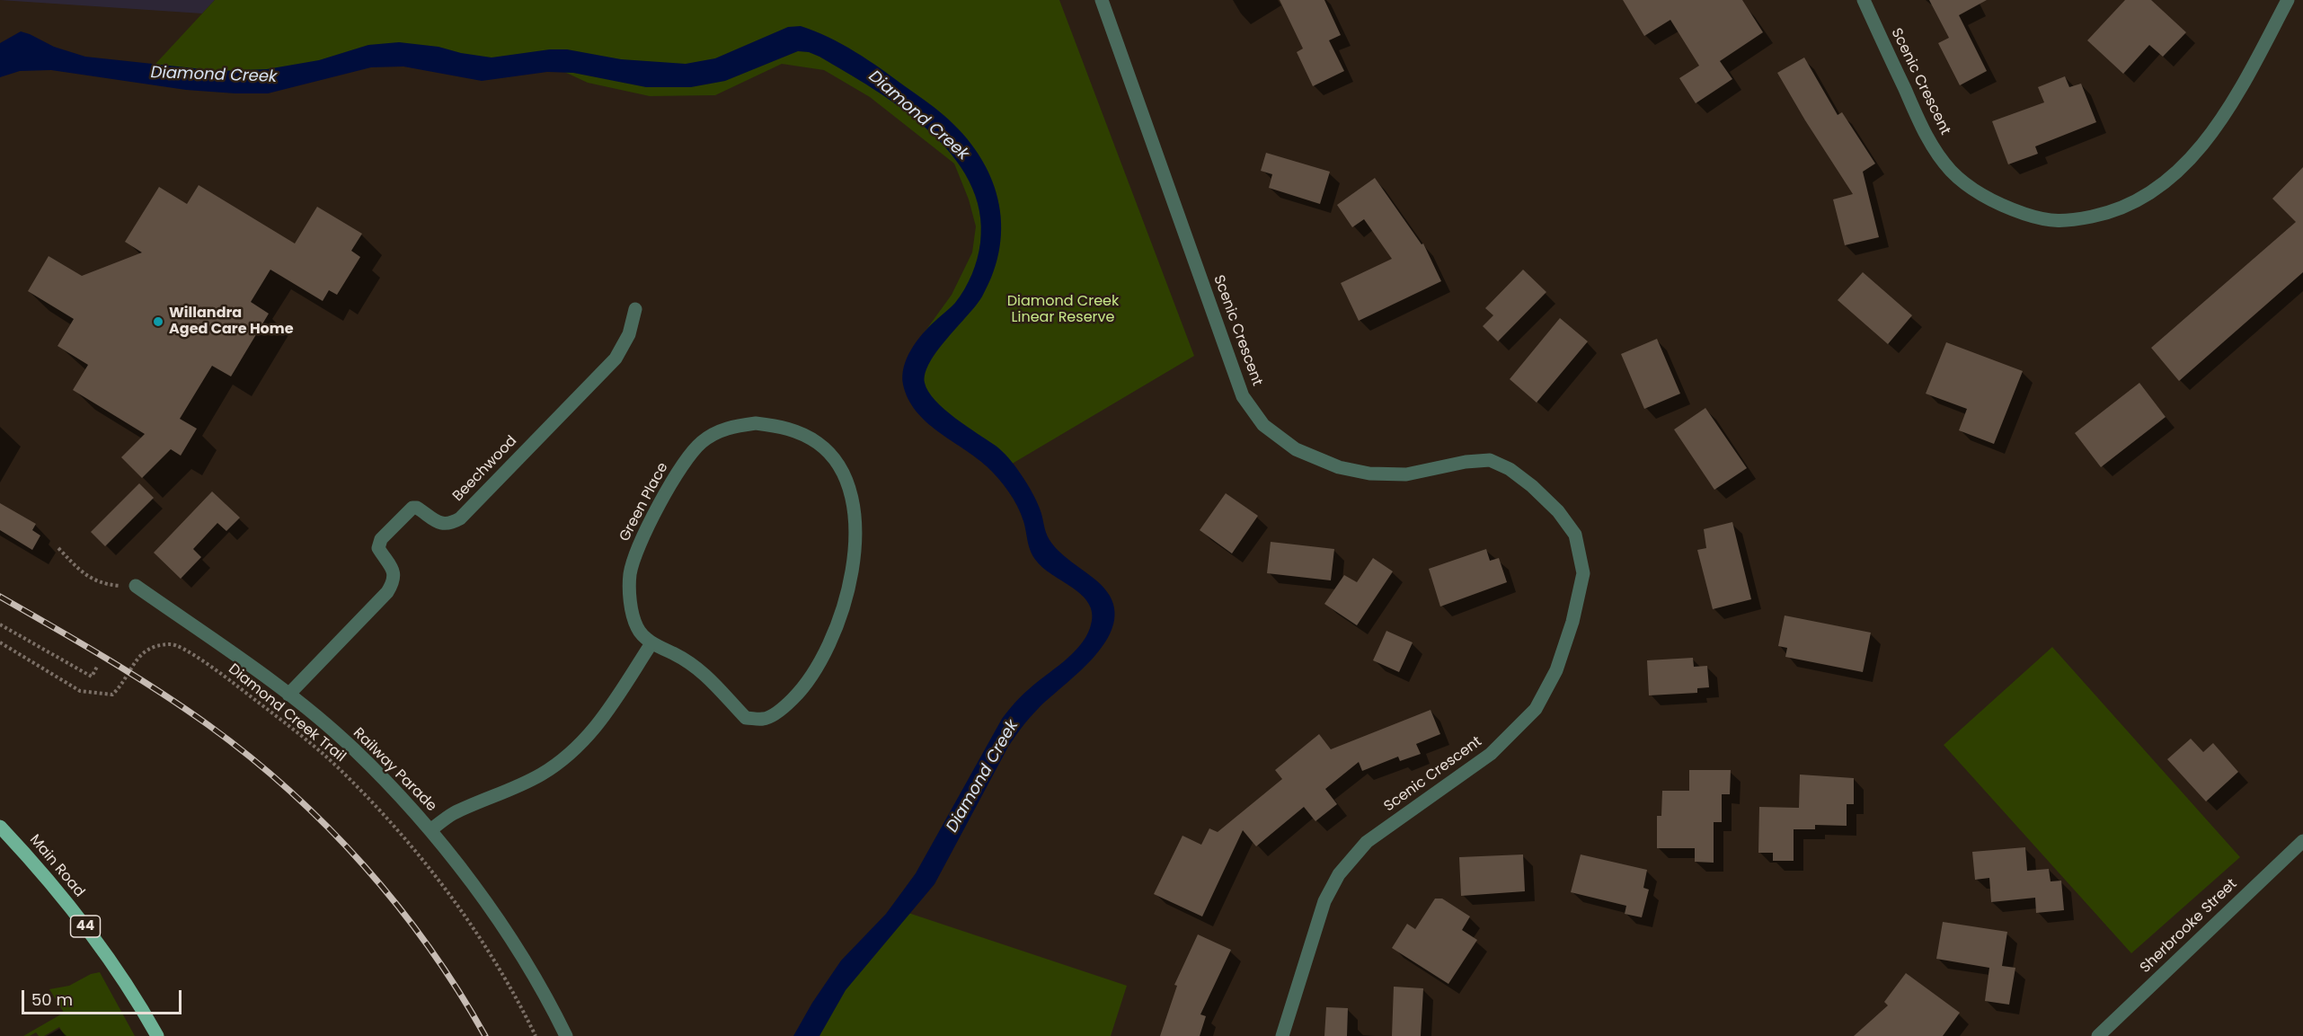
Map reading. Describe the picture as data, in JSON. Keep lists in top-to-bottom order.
{
  "streets": {
    "main road": ["Main Road", "44"],
    "street": [
      "Scenic Crescent",
      "Beechwood",
      "Green Place",
      "Railway Parade",
      "Sherbrooke Street"
    ],
    "path": ["Diamond Creek Trail"]
  },
  "crossings": [
    ["Beechwood", "Railway Parade"]
  ],
  "water": ["Diamond Creek"],
  "parks": ["Diamond Creek Linear Reserve"],
  "places": ["Willandra Aged Care Home"],
  "scale_bar": "50 m"
}
